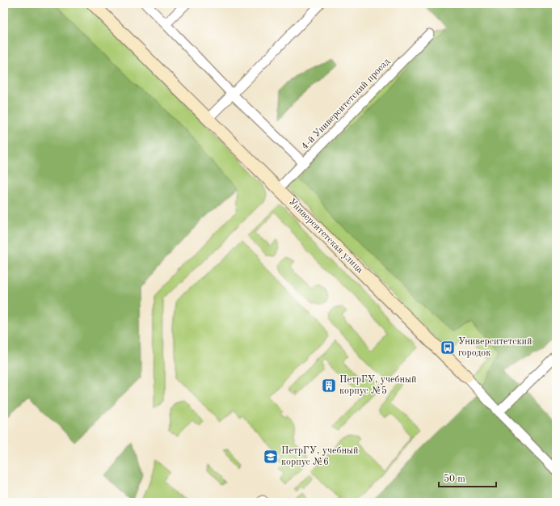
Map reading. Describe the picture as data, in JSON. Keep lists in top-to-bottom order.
{
  "streets": {
    "street": ["4-й Университетский проезд", "Университетская улица"]
  },
  "crossings": [
    ["4-й Университетский проезд", "Университетская улица"]
  ],
  "places": {
    "bus stop": ["Университетский городок"],
    "building": ["ПетрГУ, учебный корпус №5"],
    "school or university": ["ПетрГУ, учебный корпус №6"]
  },
  "scale_bar": "50 m"
}
